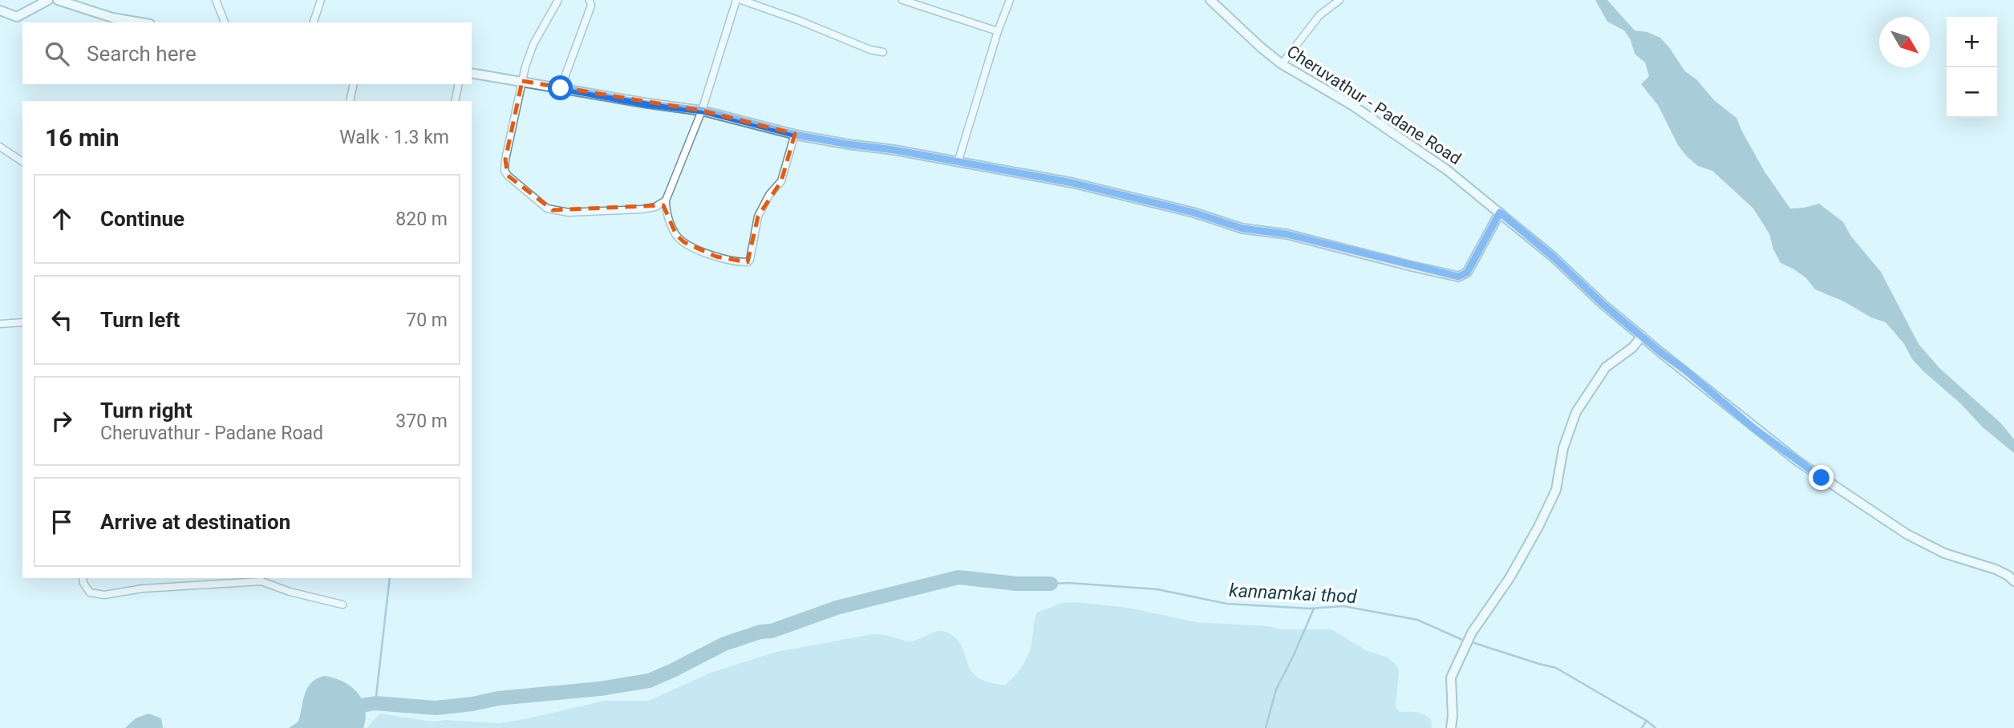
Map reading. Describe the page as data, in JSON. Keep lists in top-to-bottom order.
{
  "streets": {
    "street": ["Cheruvathur - Padane Road"]
  },
  "water": ["kannamkai thod"],
  "north": "bottom right",
  "page": {
    "map_buttons": ["+", "−"],
    "search": "Search here",
    "heading": ["16 min", "Walk · 1.3 km"],
    "list": [
      ["Continue", "820 m"],
      ["Turn left", "70 m"],
      ["Turn right", "Cheruvathur - Padane Road", "370 m"],
      "Arrive at destination"
    ]
  }
}
